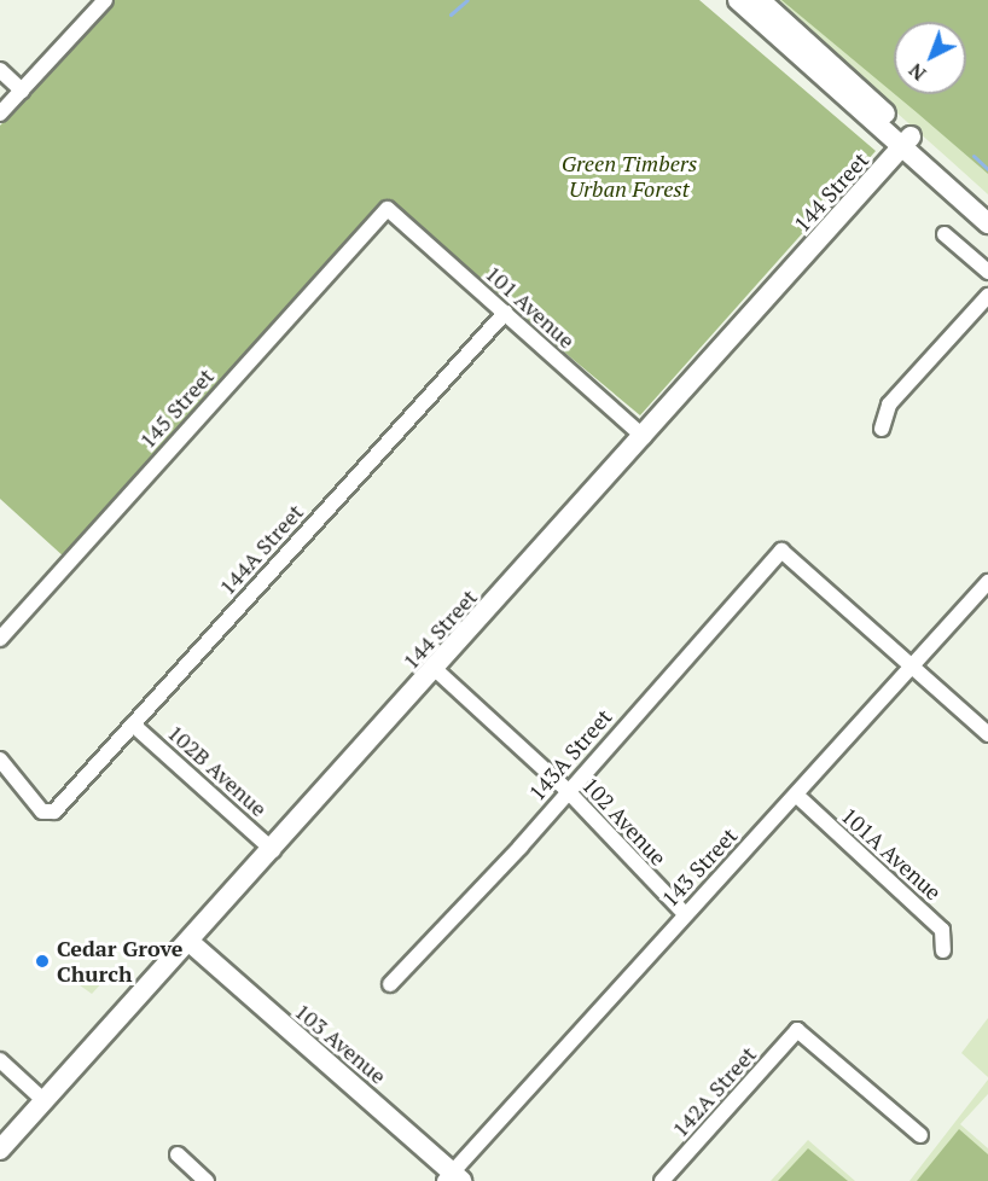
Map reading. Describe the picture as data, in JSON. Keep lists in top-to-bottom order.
{
  "streets": {
    "main road": ["144 Street", "103 Avenue"],
    "street": [
      "101 Avenue",
      "145 Street",
      "144A Street",
      "143A Street",
      "102B Avenue",
      "102 Avenue",
      "101A Avenue",
      "143 Street",
      "142A Street"
    ]
  },
  "crossings": [
    ["144 Street", "101 Avenue"],
    ["144 Street", "102B Avenue"],
    ["144 Street", "102 Avenue"],
    ["144 Street", "103 Avenue"],
    ["101 Avenue", "145 Street"],
    ["101 Avenue", "144A Street"],
    ["144A Street", "102B Avenue"],
    ["143A Street", "102 Avenue"],
    ["143A Street", "143 Street"],
    ["102 Avenue", "143 Street"],
    ["101A Avenue", "143 Street"],
    ["143 Street", "103 Avenue"]
  ],
  "parks": ["Green Timbers Urban Forest"],
  "places": ["Cedar Grove Church"],
  "north": "bottom left"
}
